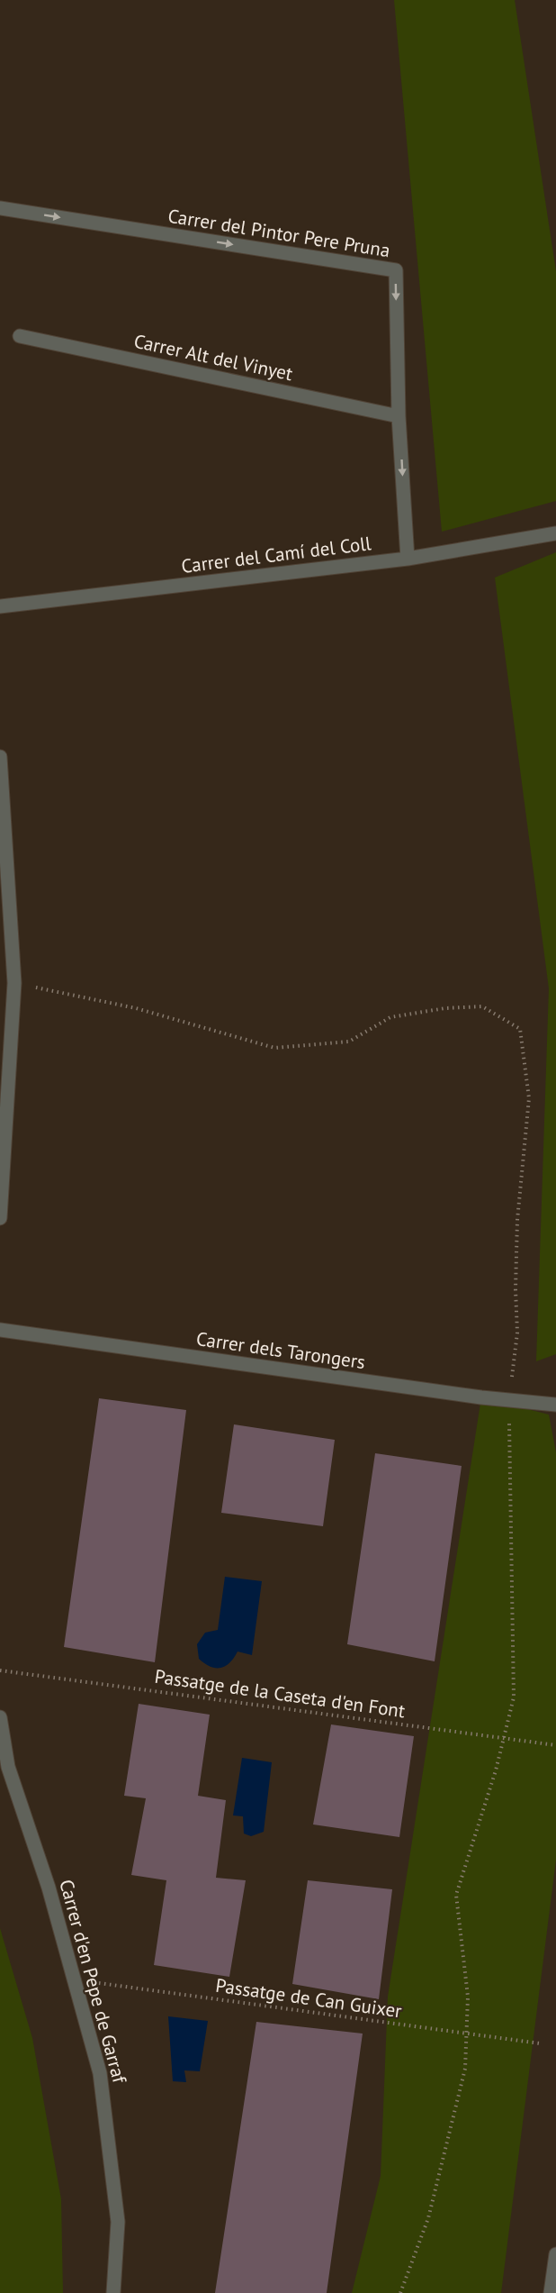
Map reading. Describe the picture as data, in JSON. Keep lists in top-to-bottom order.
{
  "streets": {
    "street": [
      "Carrer del Pintor Pere Pruna",
      "Carrer Alt del Vinyet",
      "Carrer del Camí del Coll",
      "Carrer dels Tarongers",
      "Carrer d'en Pepe de Garraf"
    ],
    "path": ["Passatge de la Caseta d'en Font", "Passatge de Can Guixer"]
  },
  "crossings": [
    ["Carrer del Pintor Pere Pruna", "Carrer Alt del Vinyet"],
    ["Carrer del Pintor Pere Pruna", "Carrer del Camí del Coll"],
    ["Carrer d'en Pepe de Garraf", "Passatge de Can Guixer"]
  ]
}
